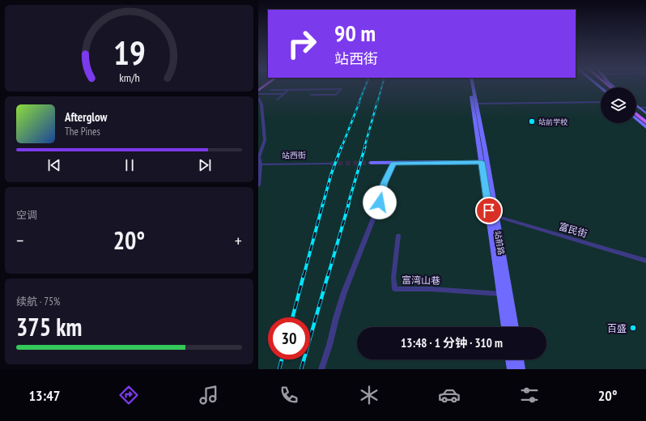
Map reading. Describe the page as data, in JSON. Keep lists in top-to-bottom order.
{
  "streets": {
    "main road": ["站前路"],
    "street": ["站西街", "富民街", "富湾山巷"]
  },
  "crossings": [
    ["富民街", "站前路"],
    ["站前路", "富湾山巷"]
  ],
  "places": ["站前学校", "百盛"],
  "page": {
    "turn": ["90 m", "站西街"],
    "song": ["Afterglow", "The Pines"],
    "tile": [
      "空调",
      ["续航 · 75%", "375 km"]
    ],
    "heat": ["−", "20°", "+"],
    "limit": "30",
    "trip": "13:48 · 1 分钟 · 310 m",
    "tabs": ["13:47", "20°"],
    "gauge": ["19", "km/h"]
  }
}
